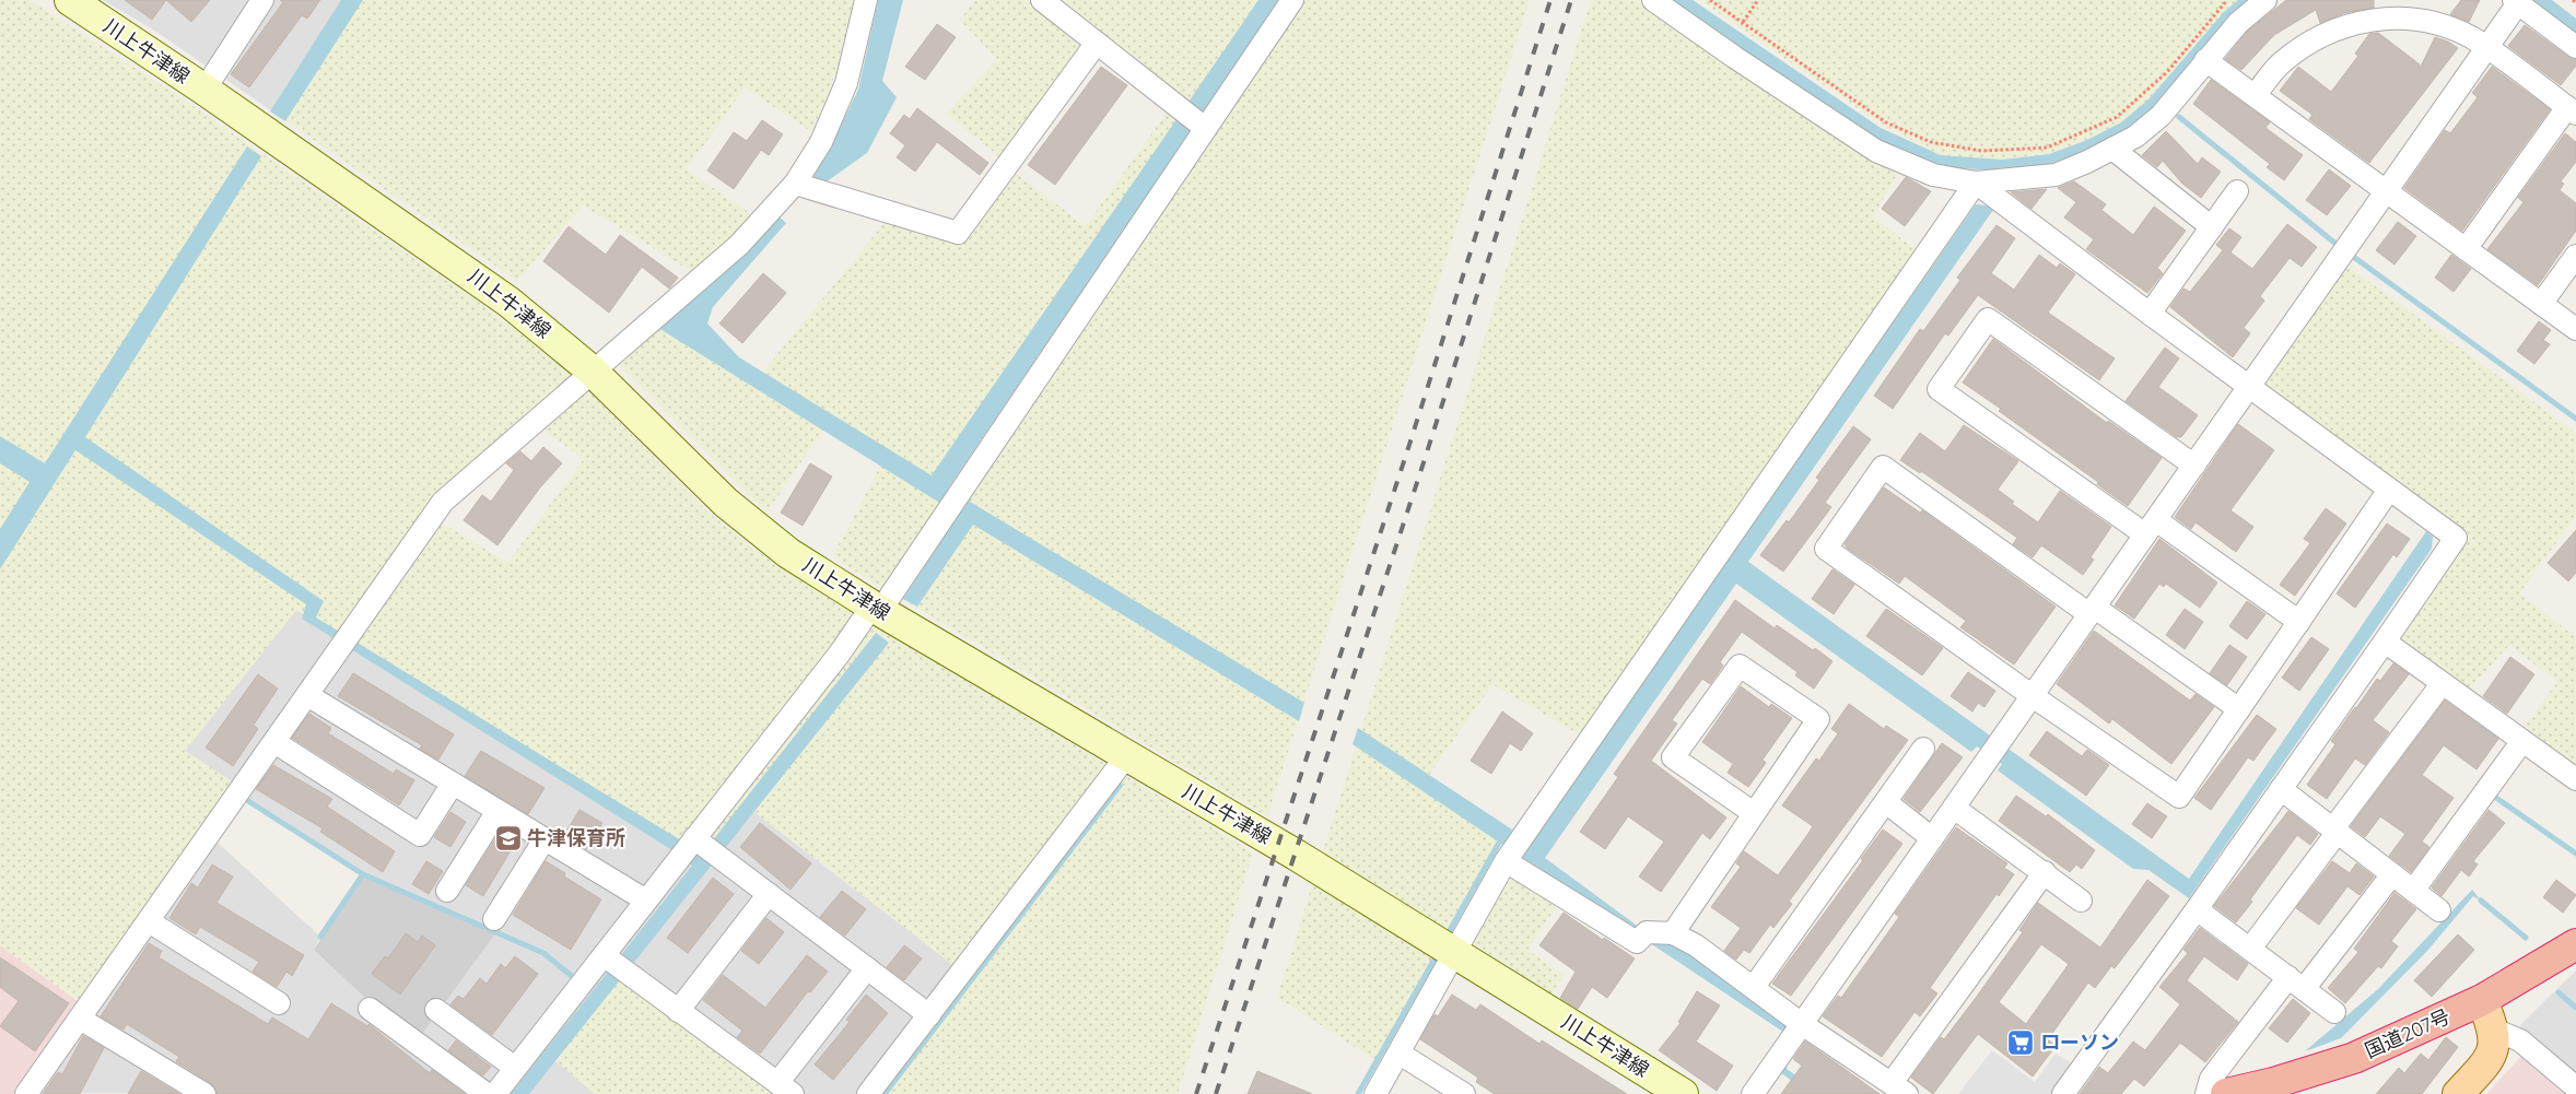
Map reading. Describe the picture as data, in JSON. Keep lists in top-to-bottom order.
{
  "streets": {
    "highway": ["国道207号"],
    "main road": ["川上牛津線"]
  },
  "places": {
    "school or university": ["牛津保育所"],
    "supermarket": ["ローソン"]
  }
}
